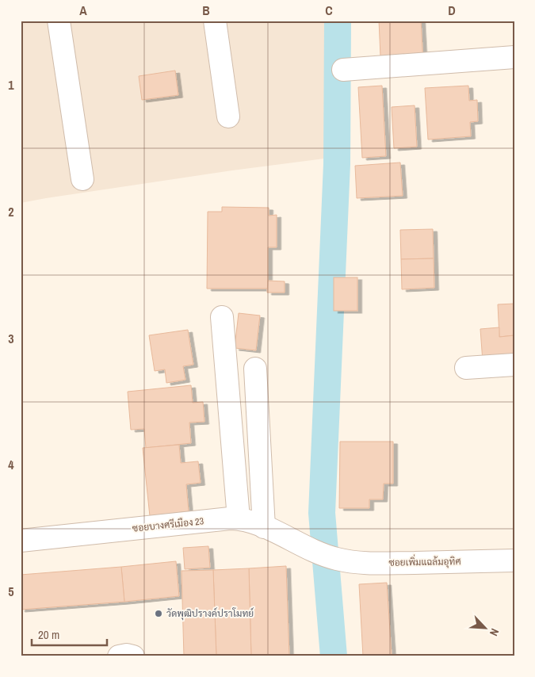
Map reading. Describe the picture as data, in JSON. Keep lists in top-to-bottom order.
{
  "streets": {
    "street": ["ซอยบางศรีเมือง 23", "ซอยเพิ่มแฉล้มอุทิศ"]
  },
  "crossings": [
    ["ซอยบางศรีเมือง 23", "ซอยเพิ่มแฉล้มอุทิศ"]
  ],
  "places": ["วัดพุฒิปรางค์ปราโมทย์"],
  "scale_bar": "20 m",
  "north": "bottom right",
  "grid": {
    "columns": [
      "A",
      "B",
      "C",
      "D"
    ],
    "rows": [
      "1",
      "2",
      "3",
      "4",
      "5"
    ]
  }
}
